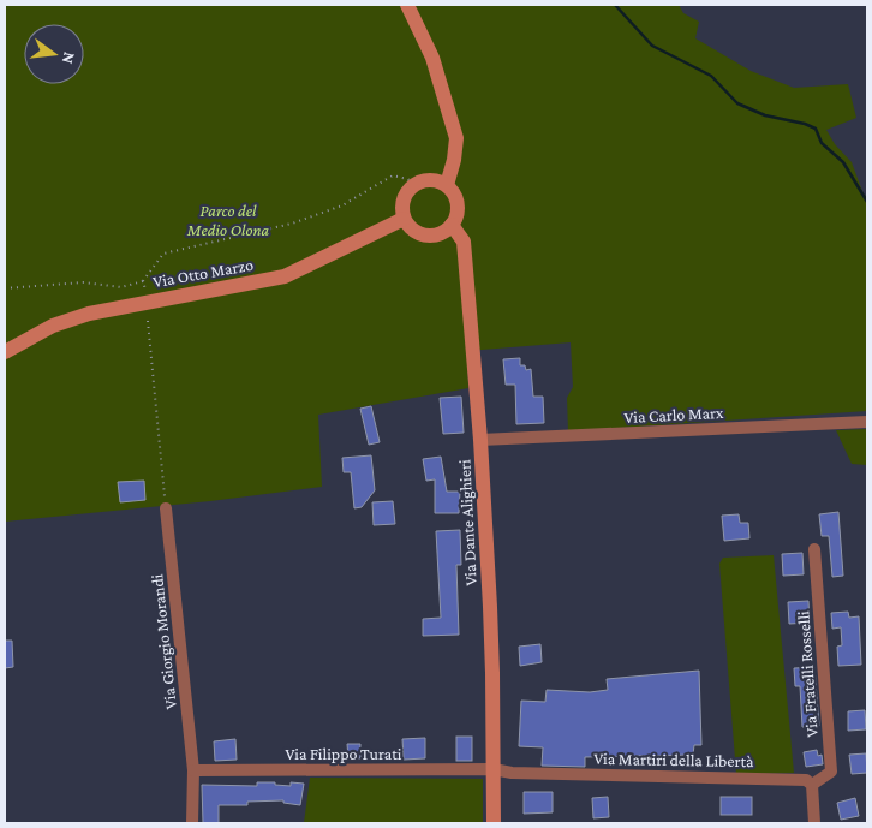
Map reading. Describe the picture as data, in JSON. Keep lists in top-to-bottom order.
{
  "streets": {
    "street": [
      "Via Otto Marzo",
      "Via Carlo Marx",
      "Via Dante Alighieri",
      "Via Giorgio Morandi",
      "Via Fratelli Rosselli",
      "Via Filippo Turati",
      "Via Martiri della Libertà"
    ]
  },
  "crossings": [
    ["Via Otto Marzo", "Via Dante Alighieri"],
    ["Via Carlo Marx", "Via Dante Alighieri"],
    ["Via Dante Alighieri", "Via Filippo Turati"],
    ["Via Dante Alighieri", "Via Martiri della Libertà"],
    ["Via Giorgio Morandi", "Via Filippo Turati"],
    ["Via Fratelli Rosselli", "Via Martiri della Libertà"],
    ["Via Filippo Turati", "Via Martiri della Libertà"]
  ],
  "parks": ["Parco del Medio Olona"],
  "north": "right"
}
